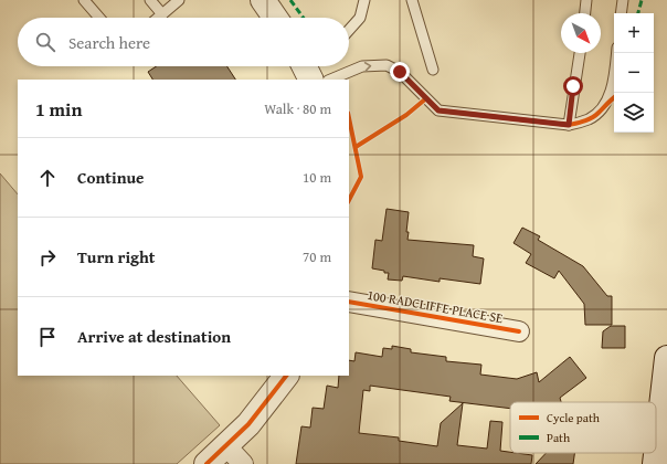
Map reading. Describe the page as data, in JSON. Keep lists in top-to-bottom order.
{
  "streets": {
    "street": ["100 RADCLIFFE PLACE SE"]
  },
  "legend": ["Cycle path", "Path"],
  "north": "bottom right",
  "page": {
    "map_buttons": ["+", "−"],
    "search": "Search here",
    "heading": ["1 min", "Walk · 80 m"],
    "list": [
      ["Continue", "10 m"],
      ["Turn right", "70 m"],
      "Arrive at destination"
    ]
  }
}
